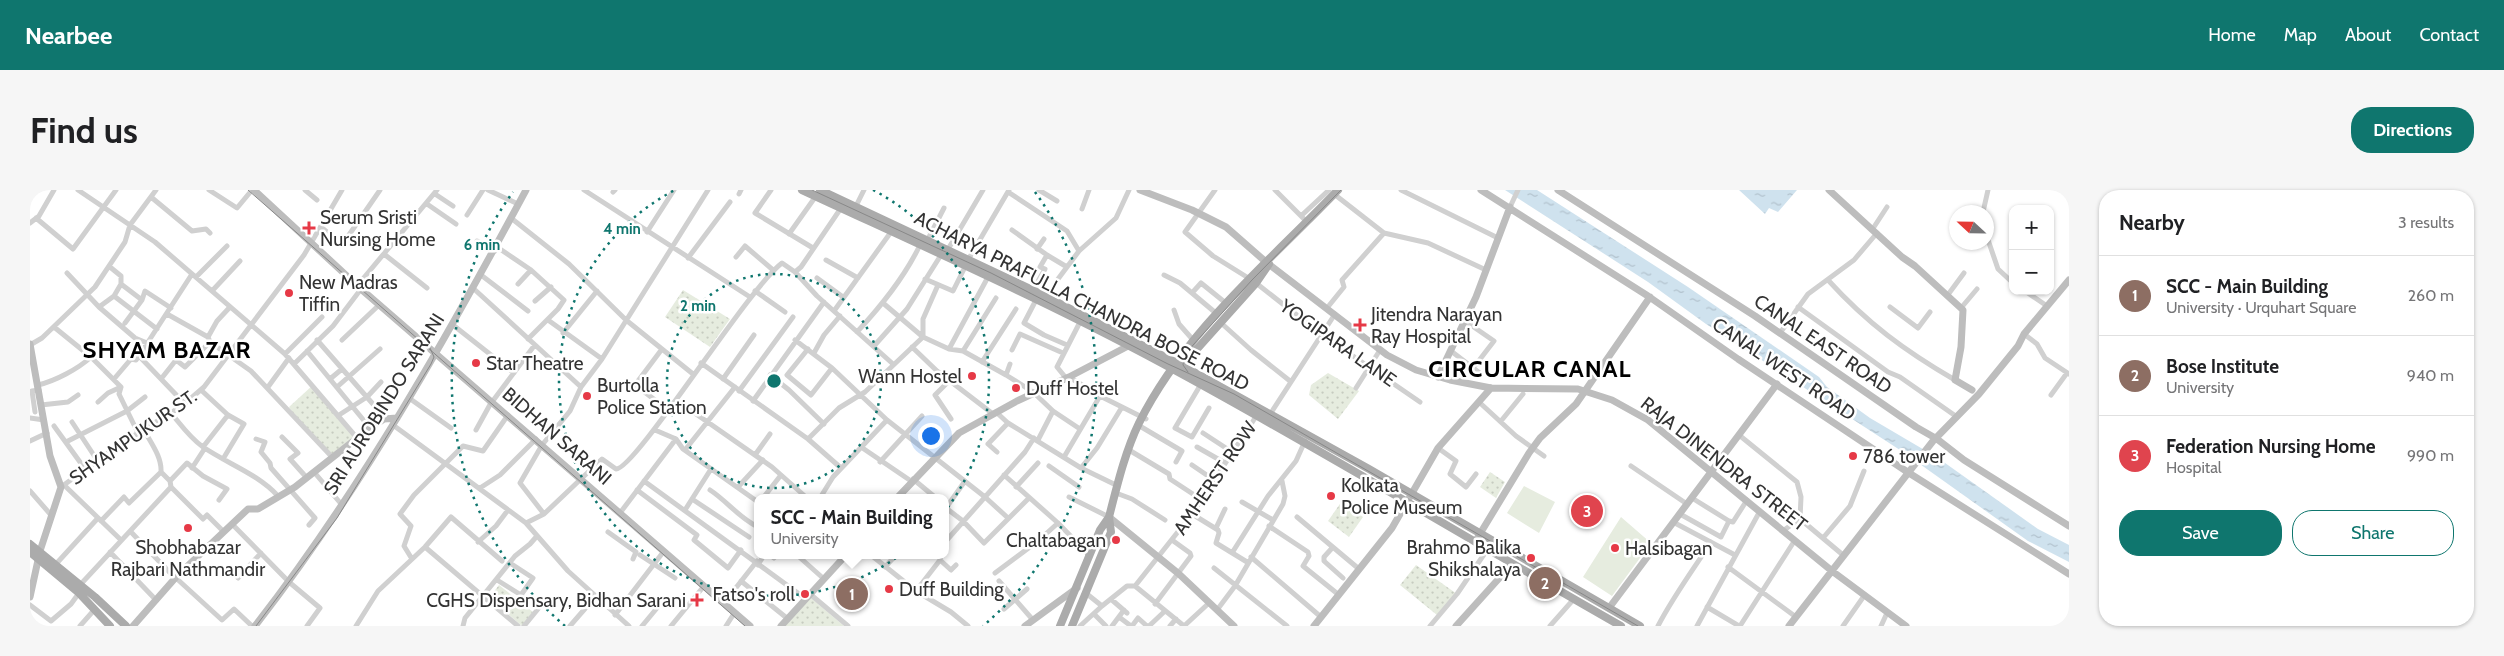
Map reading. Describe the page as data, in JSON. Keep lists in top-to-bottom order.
{
  "streets": {
    "main road": [
      "ACHARYA PRAFULLA CHANDRA BOSE ROAD",
      "CANAL EAST ROAD",
      "CANAL WEST ROAD",
      "SRI AUROBINDO SARANI",
      "BIDHAN SARANI",
      "RAJA DINENDRA STREET"
    ],
    "street": ["YOGIPARA LANE", "SHYAMPUKUR ST.", "AMHERST ROW"]
  },
  "crossings": [
    ["ACHARYA PRAFULLA CHANDRA BOSE ROAD", "AMHERST ROW"],
    ["YOGIPARA LANE", "RAJA DINENDRA STREET"],
    ["SRI AUROBINDO SARANI", "BIDHAN SARANI"],
    ["BIDHAN SARANI", "SHYAMPUKUR ST."]
  ],
  "districts": ["SHYAM BAZAR", "CIRCULAR CANAL"],
  "places": {
    "health": ["Serum Sristi Nursing Home", "Jitendra Narayan Ray Hospital", "CGHS Dispensary, Bidhan Sarani"],
    "other": [
      "New Madras Tiffin",
      "Star Theatre",
      "Wann Hostel",
      "Duff Hostel",
      "Burtolla Police Station",
      "786 tower",
      "Kolkata Police Museum",
      "Shobhabazar Rajbari Nathmandir",
      "Chaltabagan",
      "Halsibagan",
      "Brahmo Balika Shikshalaya",
      "Duff Building",
      "Fatso's roll"
    ]
  },
  "north": "left",
  "page": {
    "header": "Nearbee",
    "nav": [
      "Home",
      "Map",
      "About",
      "Contact"
    ],
    "buttons": [
      "Directions",
      ["Save", "Share"]
    ],
    "title": "Find us",
    "heading": ["Nearby", "3 results"],
    "map_buttons": ["+", "−"],
    "list": [
      {
        "mark": "1",
        "name": "SCC - Main Building",
        "note": "University · Urquhart Square",
        "value": "260 m"
      },
      {
        "mark": "2",
        "name": "Bose Institute",
        "note": "University",
        "value": "940 m"
      },
      {
        "mark": "3",
        "name": "Federation Nursing Home",
        "note": "Hospital",
        "value": "990 m"
      }
    ],
    "pins": ["3", "2", "1"],
    "popup": ["SCC - Main Building", "University"]
  },
  "rings": ["4 min", "6 min", "2 min"]
}
